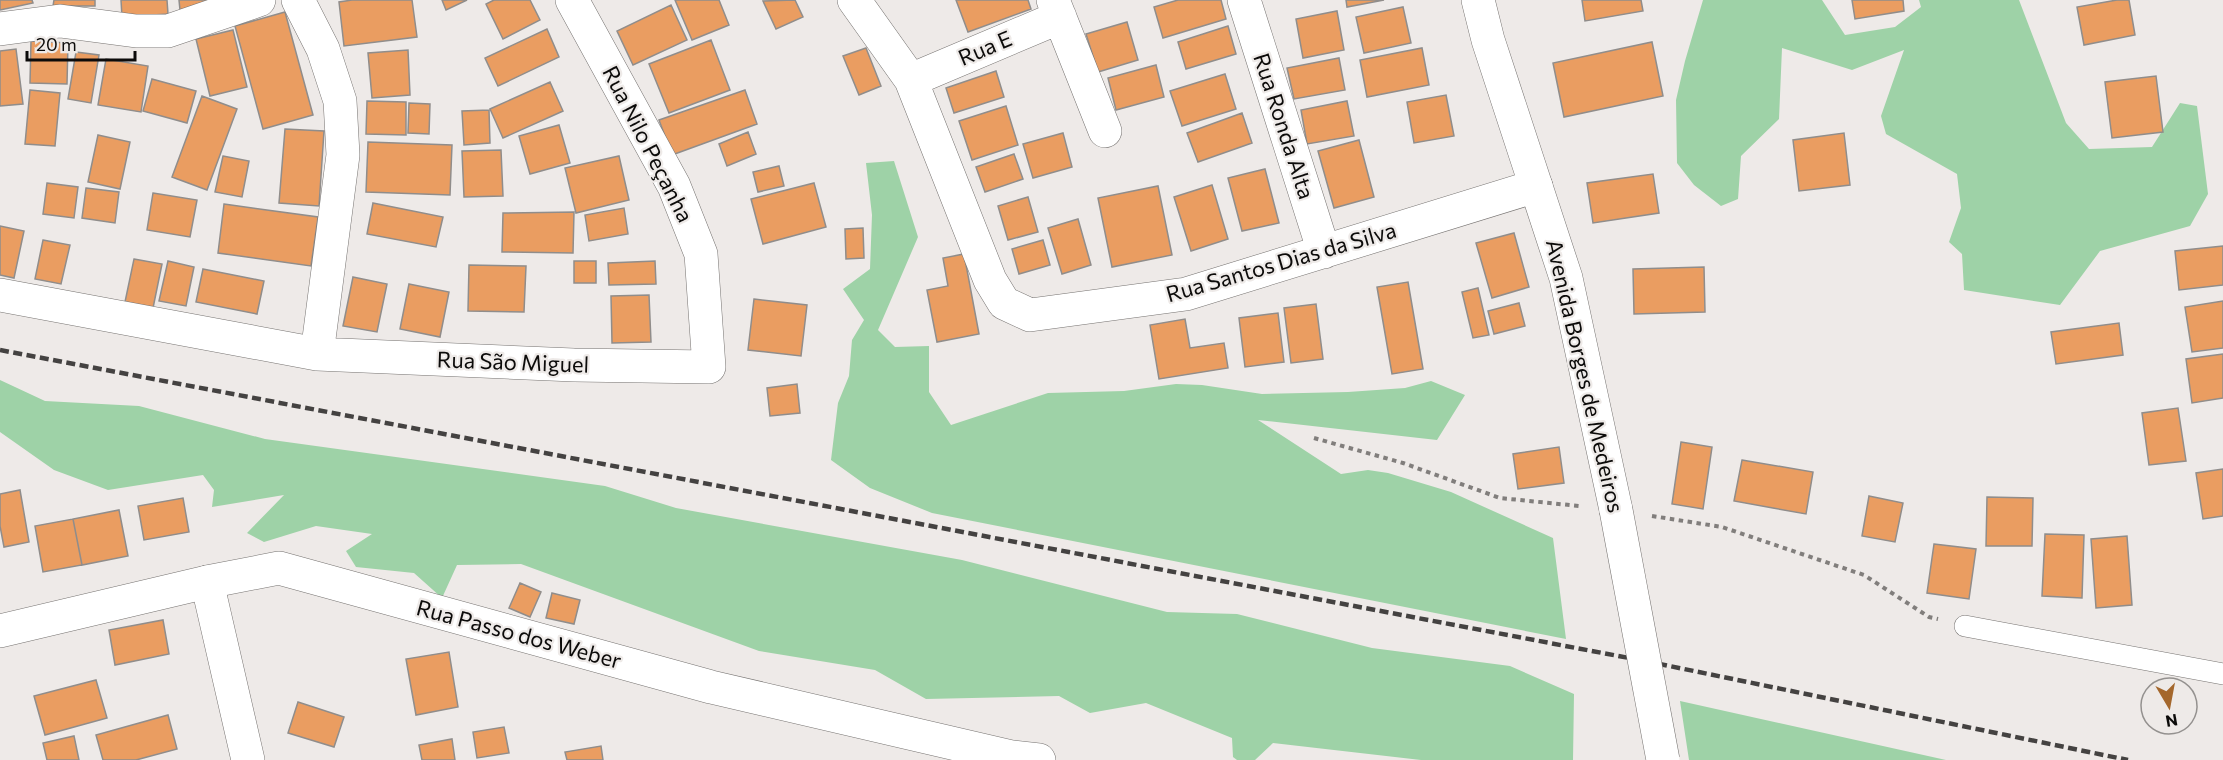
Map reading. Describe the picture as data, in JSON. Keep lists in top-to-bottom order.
{
  "streets": {
    "street": [
      "Rua E",
      "Rua Ronda Alta",
      "Rua Nilo Peçanha",
      "Rua Santos Dias da Silva",
      "Rua São Miguel",
      "Avenida Borges de Medeiros",
      "Rua Passo dos Weber"
    ]
  },
  "crossings": [
    ["Rua E", "Rua Santos Dias da Silva"],
    ["Rua Ronda Alta", "Rua Santos Dias da Silva"],
    ["Rua Nilo Peçanha", "Rua São Miguel"],
    ["Rua Santos Dias da Silva", "Avenida Borges de Medeiros"]
  ],
  "scale_bar": "20 m",
  "north": "bottom"
}
